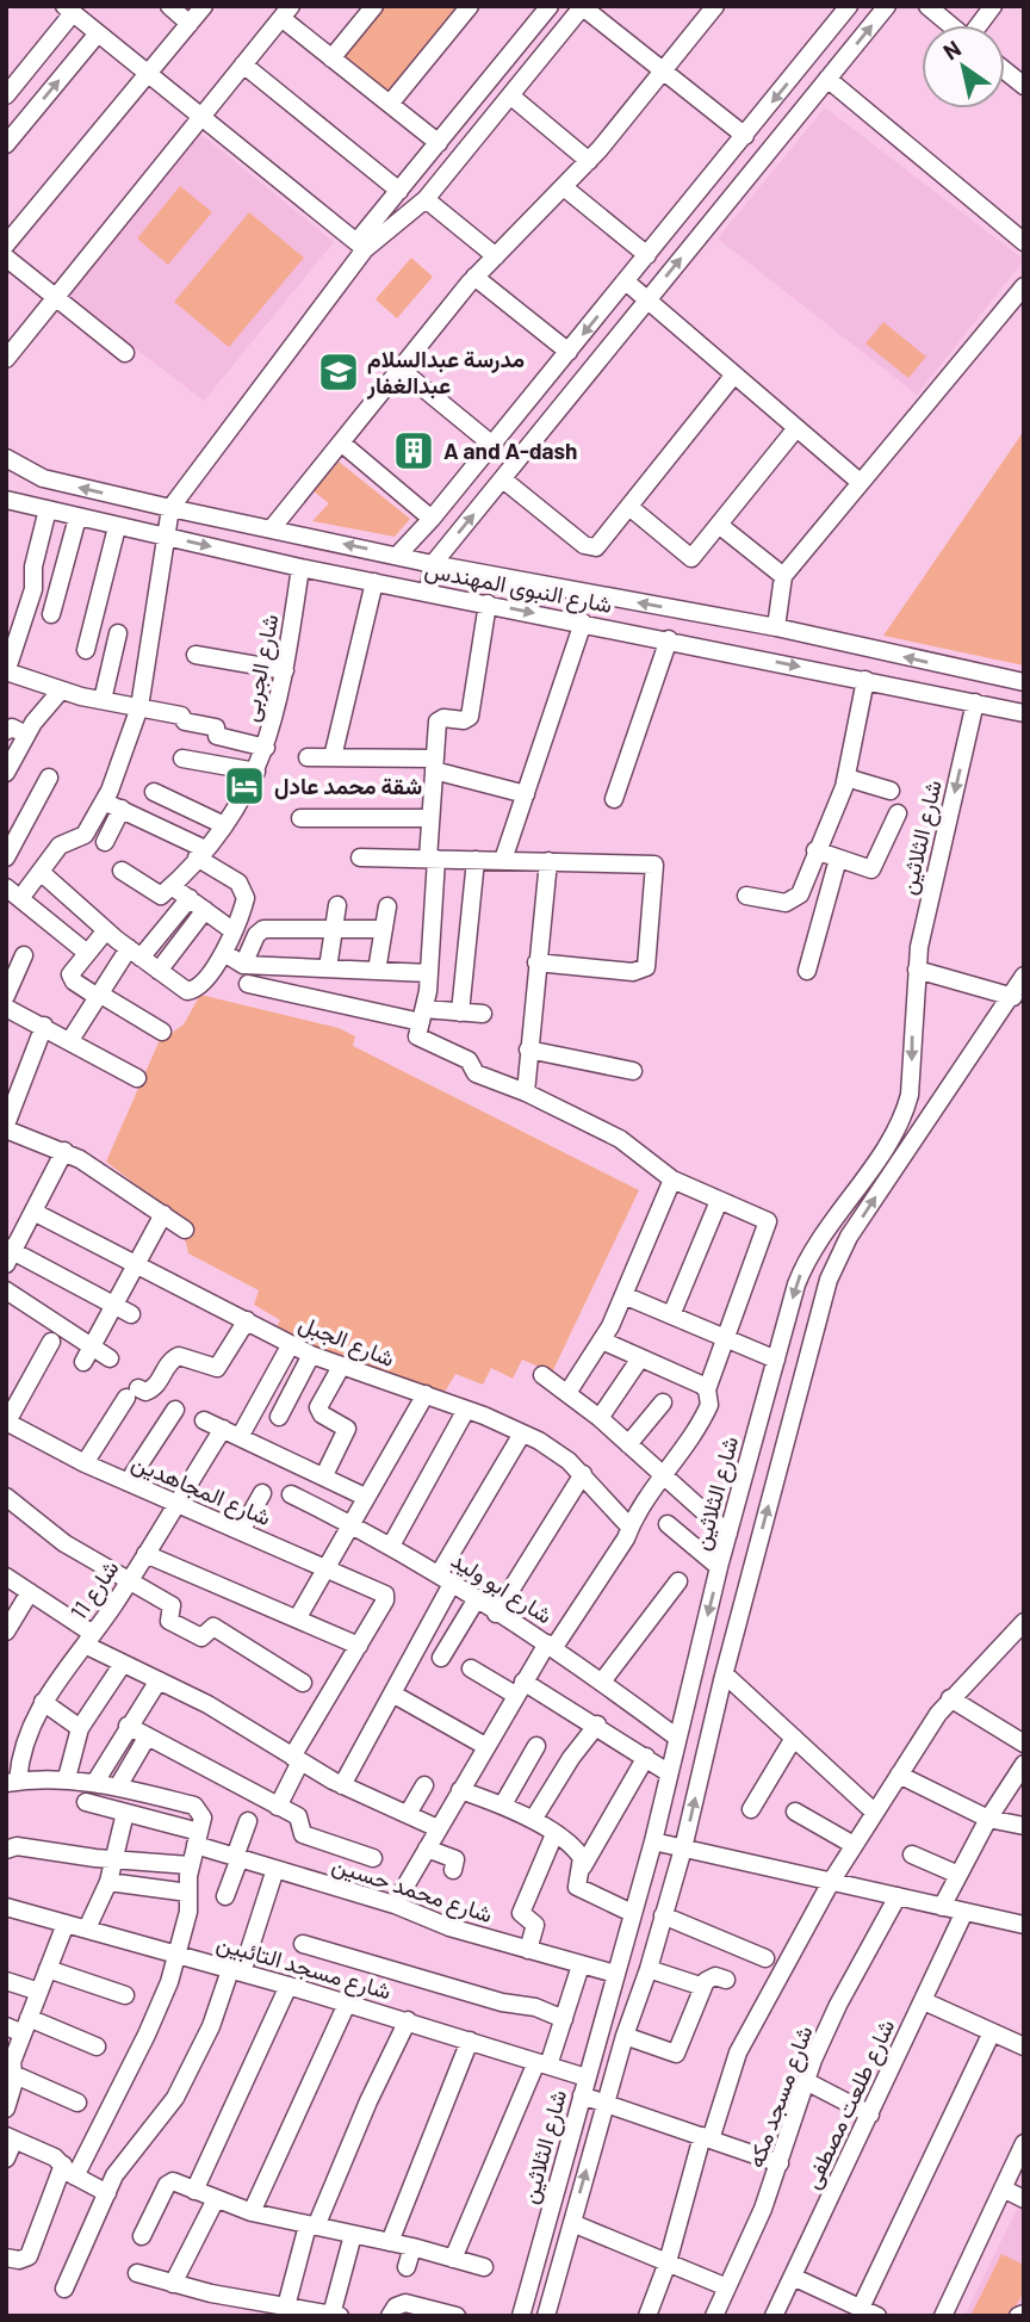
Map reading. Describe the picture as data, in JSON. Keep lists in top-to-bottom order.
{
  "streets": {
    "street": [
      "شارع النبوى المهندس",
      "شارع الجربى",
      "شارع الثلاثين",
      "شارع الجبل",
      "شارع المجاهدين",
      "شارع ابو وليد",
      "شارع 11",
      "شارع محمد حسين",
      "شارع مسجد التائبين",
      "شارع مسجد مكه",
      "شارع طلعت مصطفى"
    ]
  },
  "crossings": [
    ["شارع النبوى المهندس", "شارع الجربى"],
    ["شارع النبوى المهندس", "شارع الثلاثين"],
    ["شارع الثلاثين", "شارع ابو وليد"],
    ["شارع الثلاثين", "شارع محمد حسين"],
    ["شارع الثلاثين", "شارع مسجد التائبين"],
    ["شارع المجاهدين", "شارع 11"]
  ],
  "places": {
    "school or university": ["مدرسة عبدالسلام عبدالغفار"],
    "building": ["A and A-dash"],
    "hotel": ["شقة محمد عادل"]
  },
  "north": "top left"
}
